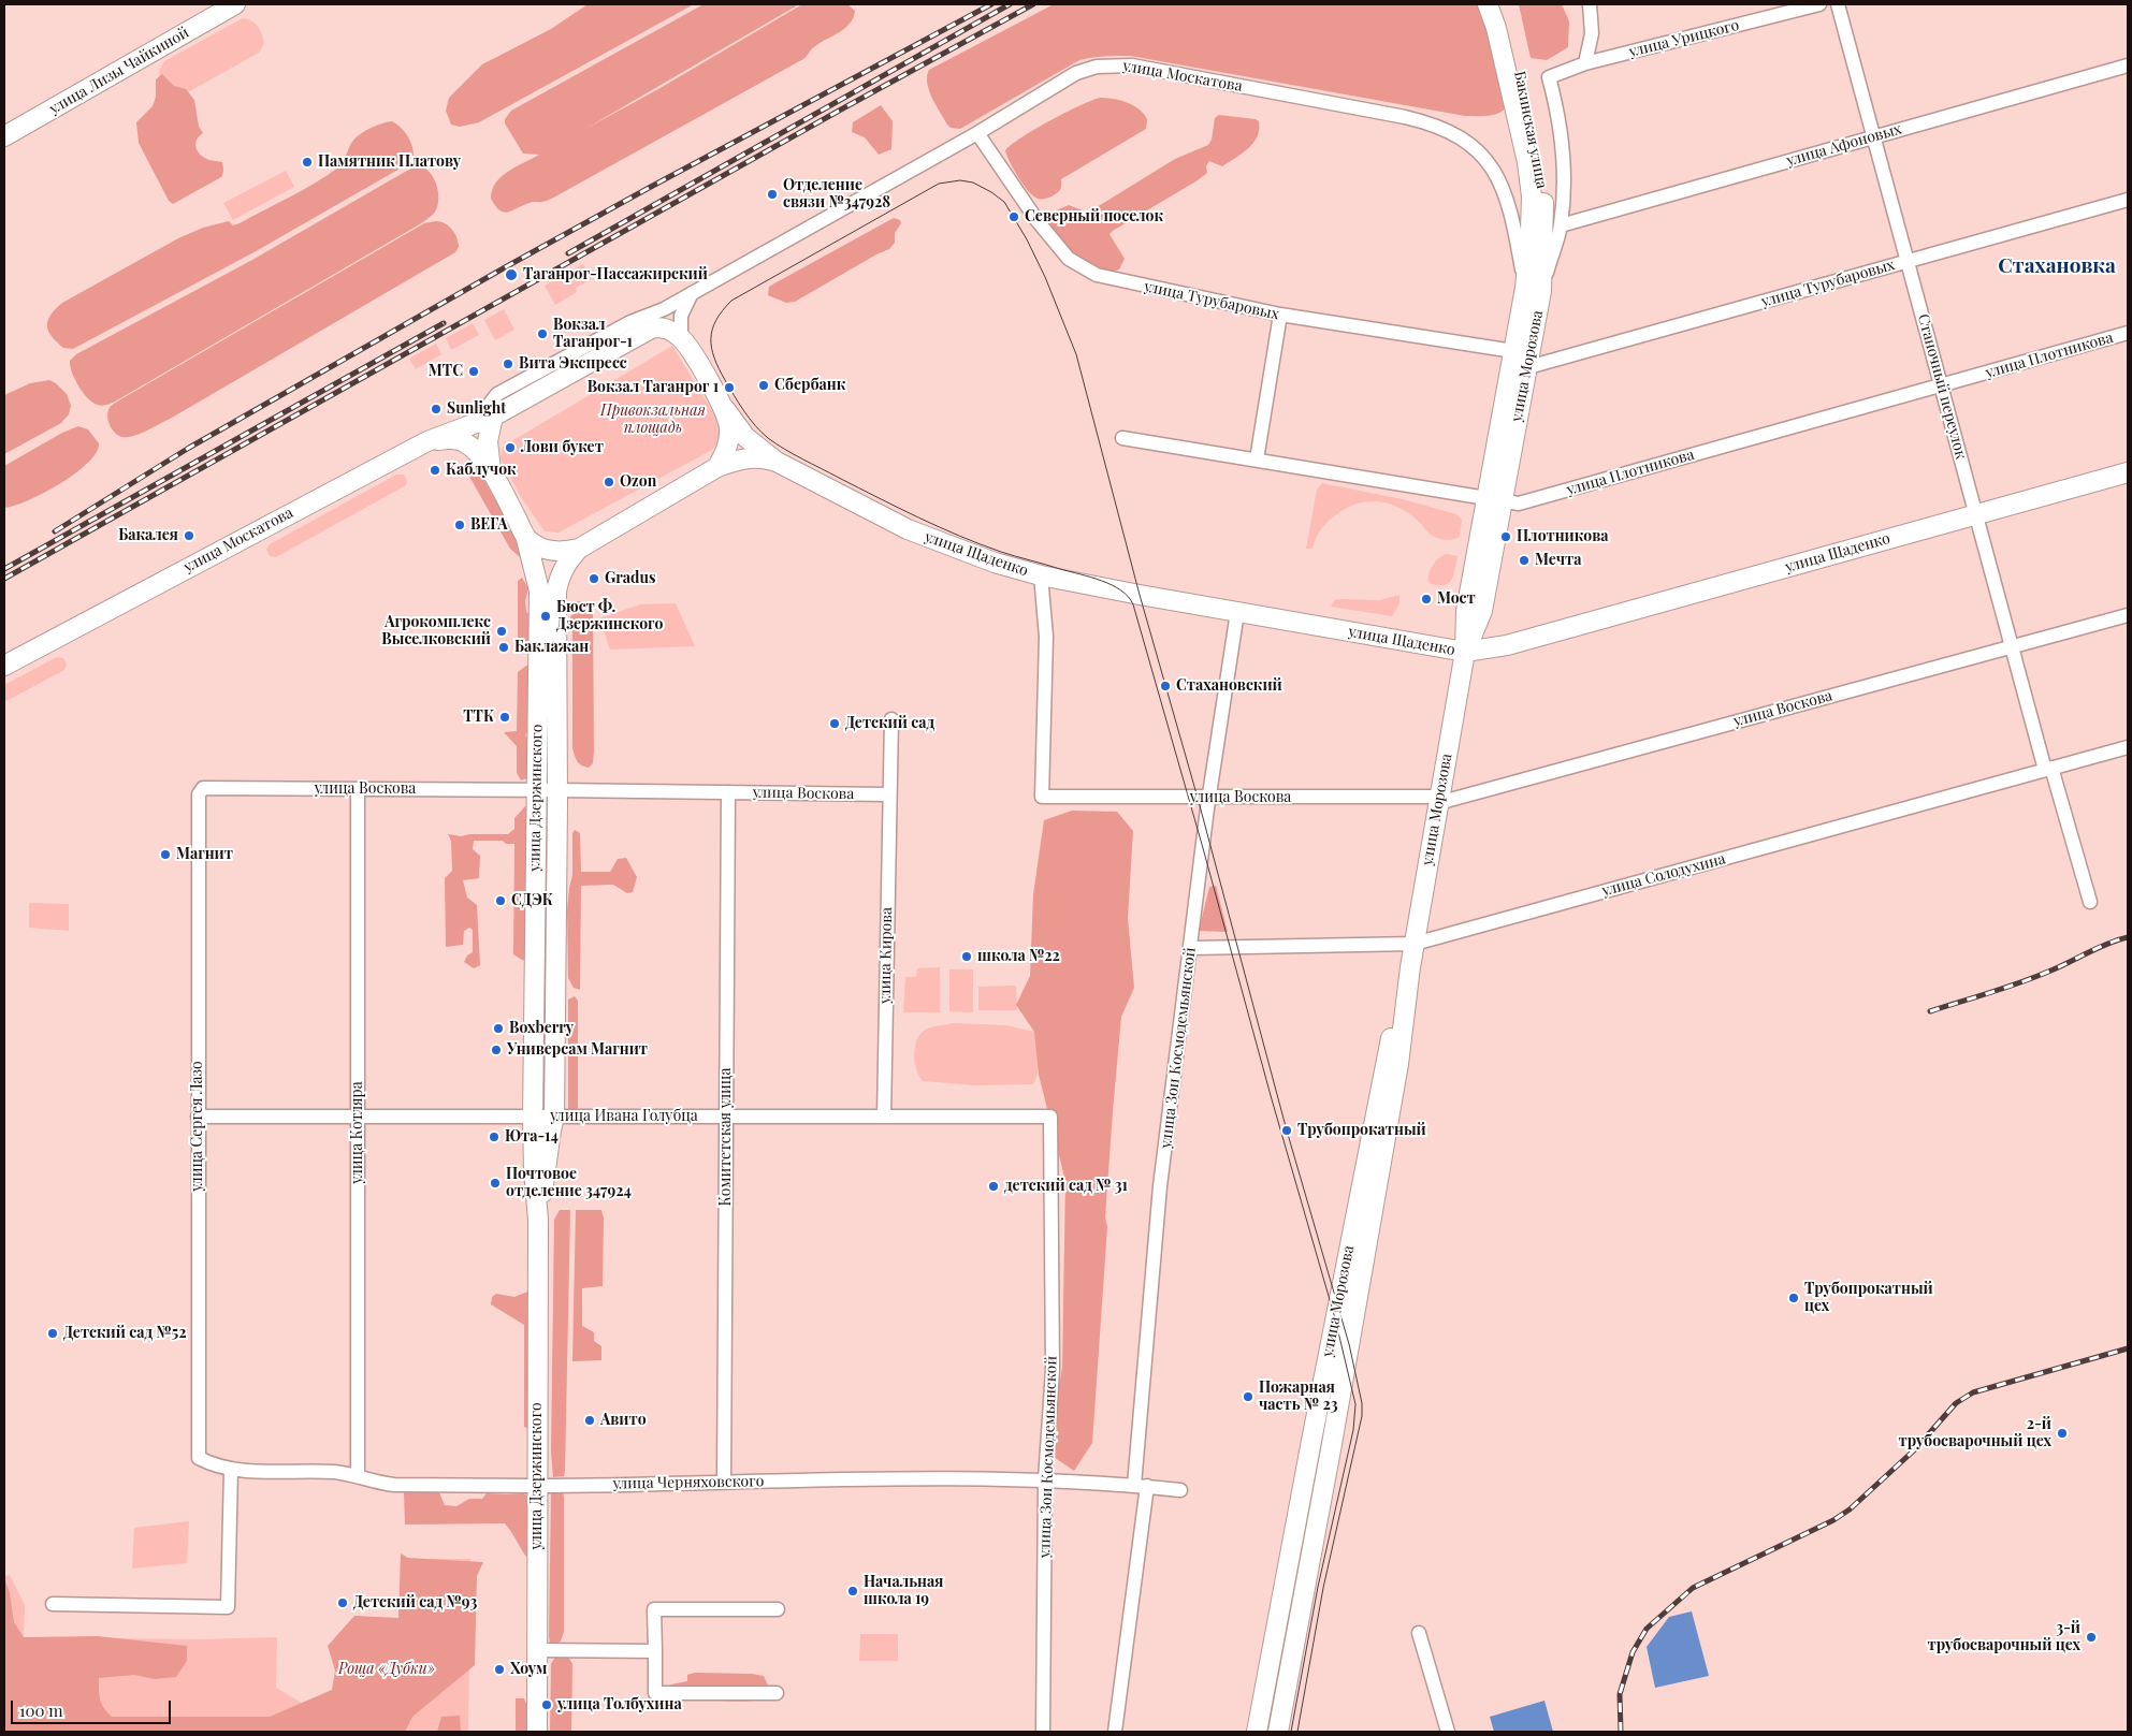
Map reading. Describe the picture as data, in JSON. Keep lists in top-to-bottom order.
{
  "streets": {
    "main road": [
      "улица Лизы Чайкиной",
      "улица Москатова",
      "Бакинская улица",
      "улица Морозова",
      "улица Щаденко",
      "улица Дзержинского"
    ],
    "street": [
      "улица Урицкого",
      "улица Афоновых",
      "улица Турубаровых",
      "улица Плотникова",
      "Станочный переулок",
      "улица Воскова",
      "улица Солодухина",
      "улица Кирова",
      "улица Зои Космодемьянской",
      "улица Ивана Голубца",
      "улица Сергея Лазо",
      "улица Котляра",
      "Комитетская улица",
      "улица Черняховского"
    ]
  },
  "crossings": [
    ["улица Урицкого", "улица Морозова"],
    ["улица Москатова", "Бакинская улица"],
    ["улица Москатова", "улица Турубаровых"],
    ["улица Москатова", "улица Морозова"],
    ["Бакинская улица", "улица Морозова"],
    ["улица Афоновых", "улица Морозова"],
    ["улица Афоновых", "Станочный переулок"],
    ["улица Турубаровых", "улица Морозова"],
    ["улица Турубаровых", "Станочный переулок"],
    ["улица Плотникова", "улица Морозова"],
    ["улица Плотникова", "Станочный переулок"],
    ["улица Морозова", "улица Щаденко"],
    ["улица Морозова", "улица Воскова"],
    ["улица Морозова", "улица Солодухина"],
    ["Станочный переулок", "улица Щаденко"],
    ["Станочный переулок", "улица Воскова"],
    ["Станочный переулок", "улица Солодухина"],
    ["улица Щаденко", "улица Воскова"],
    ["улица Щаденко", "улица Зои Космодемьянской"],
    ["улица Воскова", "улица Дзержинского"],
    ["улица Воскова", "улица Кирова"],
    ["улица Воскова", "улица Зои Космодемьянской"],
    ["улица Воскова", "улица Сергея Лазо"],
    ["улица Воскова", "улица Котляра"],
    ["улица Воскова", "Комитетская улица"],
    ["улица Дзержинского", "улица Ивана Голубца"],
    ["улица Дзержинского", "улица Черняховского"],
    ["улица Солодухина", "улица Зои Космодемьянской"],
    ["улица Кирова", "улица Ивана Голубца"],
    ["улица Зои Космодемьянской", "улица Ивана Голубца"],
    ["улица Зои Космодемьянской", "улица Черняховского"],
    ["улица Ивана Голубца", "улица Сергея Лазо"],
    ["улица Ивана Голубца", "улица Котляра"],
    ["улица Ивана Голубца", "Комитетская улица"],
    ["улица Сергея Лазо", "улица Черняховского"],
    ["улица Котляра", "улица Черняховского"],
    ["Комитетская улица", "улица Черняховского"]
  ],
  "districts": ["Стахановка"],
  "parks": ["Привокзальная площадь", "Роща «Дубки»"],
  "places": [
    "Памятник Платову",
    "Отделение связи №347928",
    "Северный поселок",
    "Таганрог-Пассажирский",
    "Вокзал Таганрог-1",
    "Вита Экспресс",
    "МТС",
    "Сбербанк",
    "Вокзал Таганрог 1",
    "Sunlight",
    "Лови букет",
    "Каблучок",
    "Ozon",
    "ВЕГА",
    "Бакалея",
    "Плотникова",
    "Мечта",
    "Gradus",
    "Мост",
    "Бюст Ф. Дзержинского",
    "Агрокомплекс Выселковский",
    "Баклажан",
    "Стахановский",
    "ТТК",
    "Детский сад",
    "Магнит",
    "СДЭК",
    "школа №22",
    "Boxberry",
    "Универсам Магнит",
    "Трубопрокатный",
    "Юта-14",
    "Почтовое отделение 347924",
    "детский сад № 31",
    "Трубопрокатный цех",
    "Детский сад №52",
    "Пожарная часть № 23",
    "Авито",
    "2-й трубосварочный цех",
    "Начальная школа 19",
    "Детский сад №93",
    "3-й трубосварочный цех",
    "Хоум",
    "улица Толбухина"
  ],
  "scale_bar": "100 m"
}
